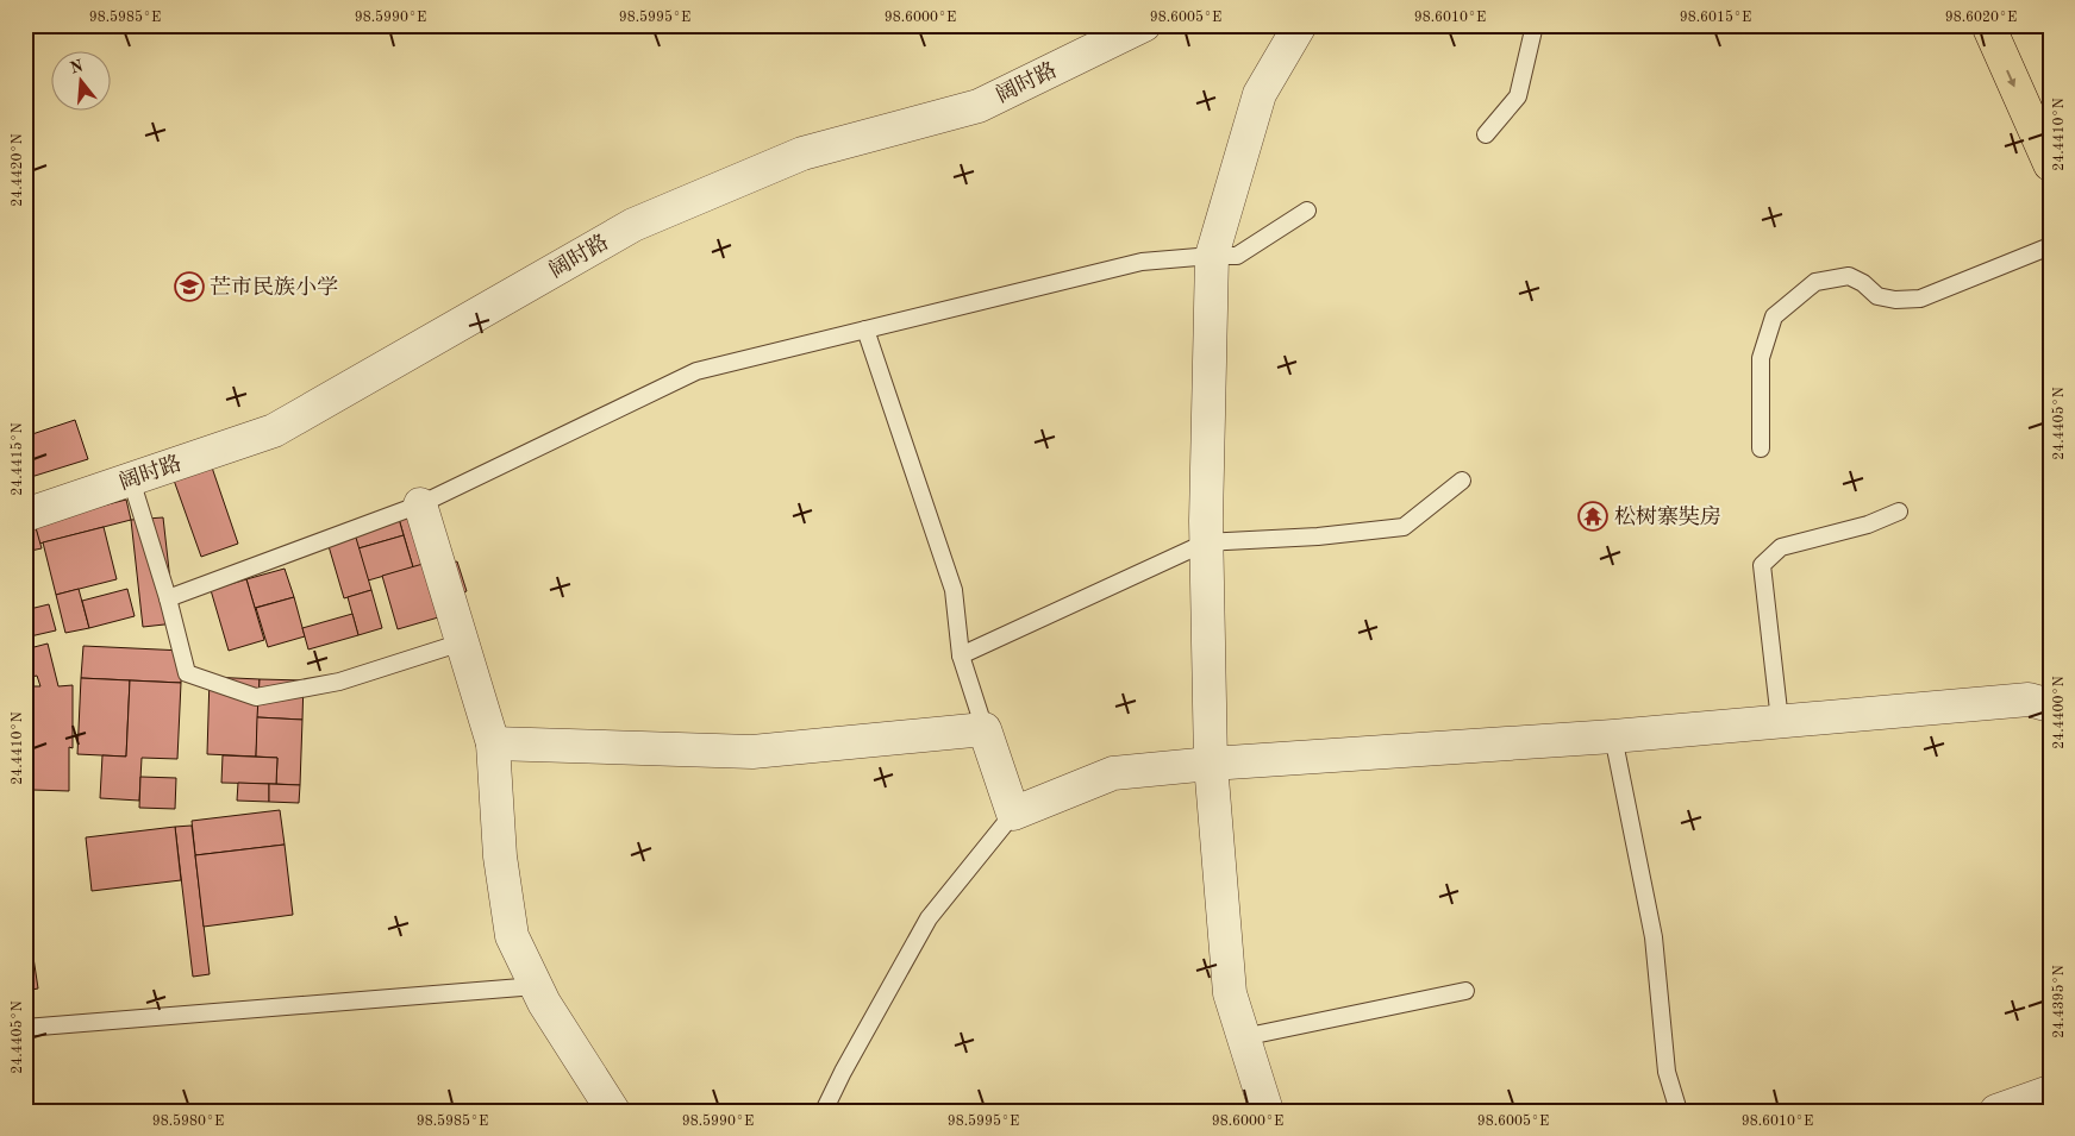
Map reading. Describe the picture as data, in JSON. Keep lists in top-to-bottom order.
{
  "streets": {
    "street": ["阔时路"]
  },
  "places": {
    "school or university": ["芒市民族小学"],
    "temple": ["松树寨奘房"]
  },
  "north": "top",
  "coordinates": [
    "98.5985°E",
    "98.5990°E",
    "98.5995°E",
    "98.6000°E",
    "98.6005°E",
    "98.6010°E",
    "98.6015°E",
    "98.6020°E",
    "24.4410°N",
    "24.4420°N",
    "24.4405°N",
    "24.4415°N",
    "24.4400°N",
    "24.4395°N",
    "98.5980°E"
  ]
}
